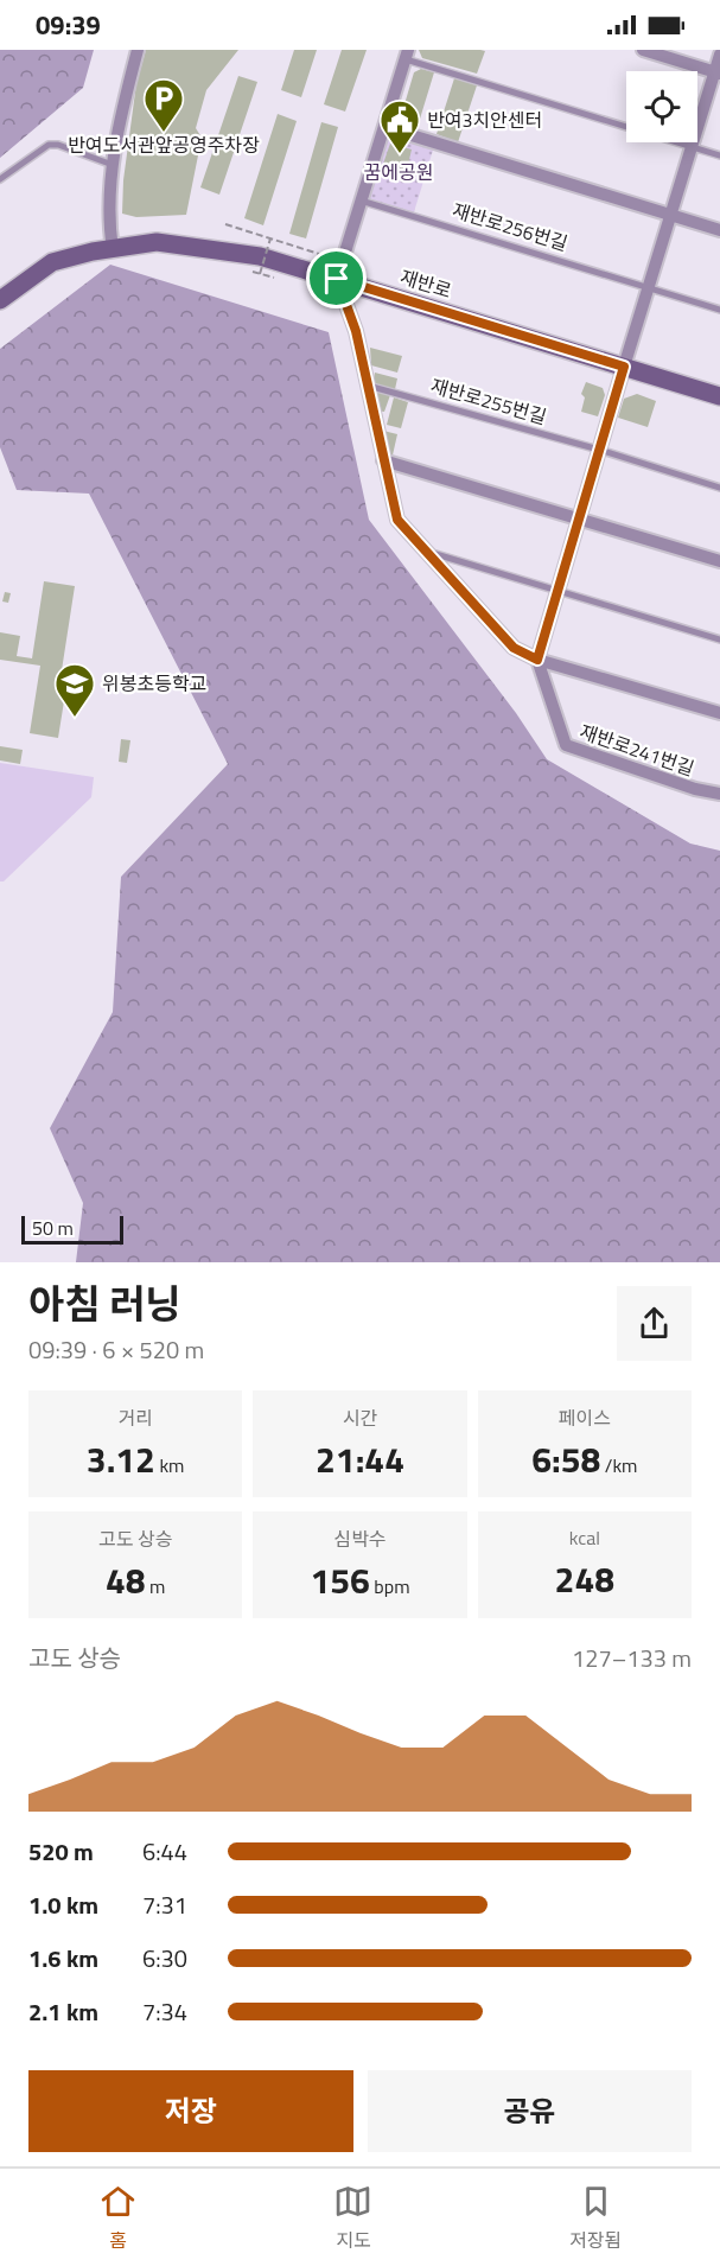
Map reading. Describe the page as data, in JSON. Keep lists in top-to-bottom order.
{
  "streets": {
    "main road": ["재반로"],
    "street": ["재반로241번길"],
    "lane": ["재반로256번길", "재반로255번길"]
  },
  "parks": ["꿈에공원"],
  "places": {
    "parking": ["반여도서관앞공영주차장"],
    "public building": ["반여3치안센터"],
    "school or university": ["위봉초등학교"]
  },
  "scale_bar": "50 m",
  "page": {
    "status": "09:39",
    "scale": "50 m",
    "heading": ["아침 러닝", "09:39 · 6 × 520 m"],
    "stats": [
      ["거리", "3.12 km"],
      ["시간", "21:44"],
      ["페이스", "6:58 /km"],
      ["고도 상승", "48 m"],
      ["심박수", "156 bpm"],
      ["kcal", "248"]
    ],
    "chart": ["고도 상승", "127–133 m"],
    "list": [
      {
        "name": "520 m",
        "note": "6:44"
      },
      {
        "name": "1.0 km",
        "note": "7:31"
      },
      {
        "name": "1.6 km",
        "note": "6:30"
      },
      {
        "name": "2.1 km",
        "note": "7:34"
      }
    ],
    "buttons": ["저장", "공유"],
    "tabs": ["홈", "지도", "저장됨"]
  }
}
